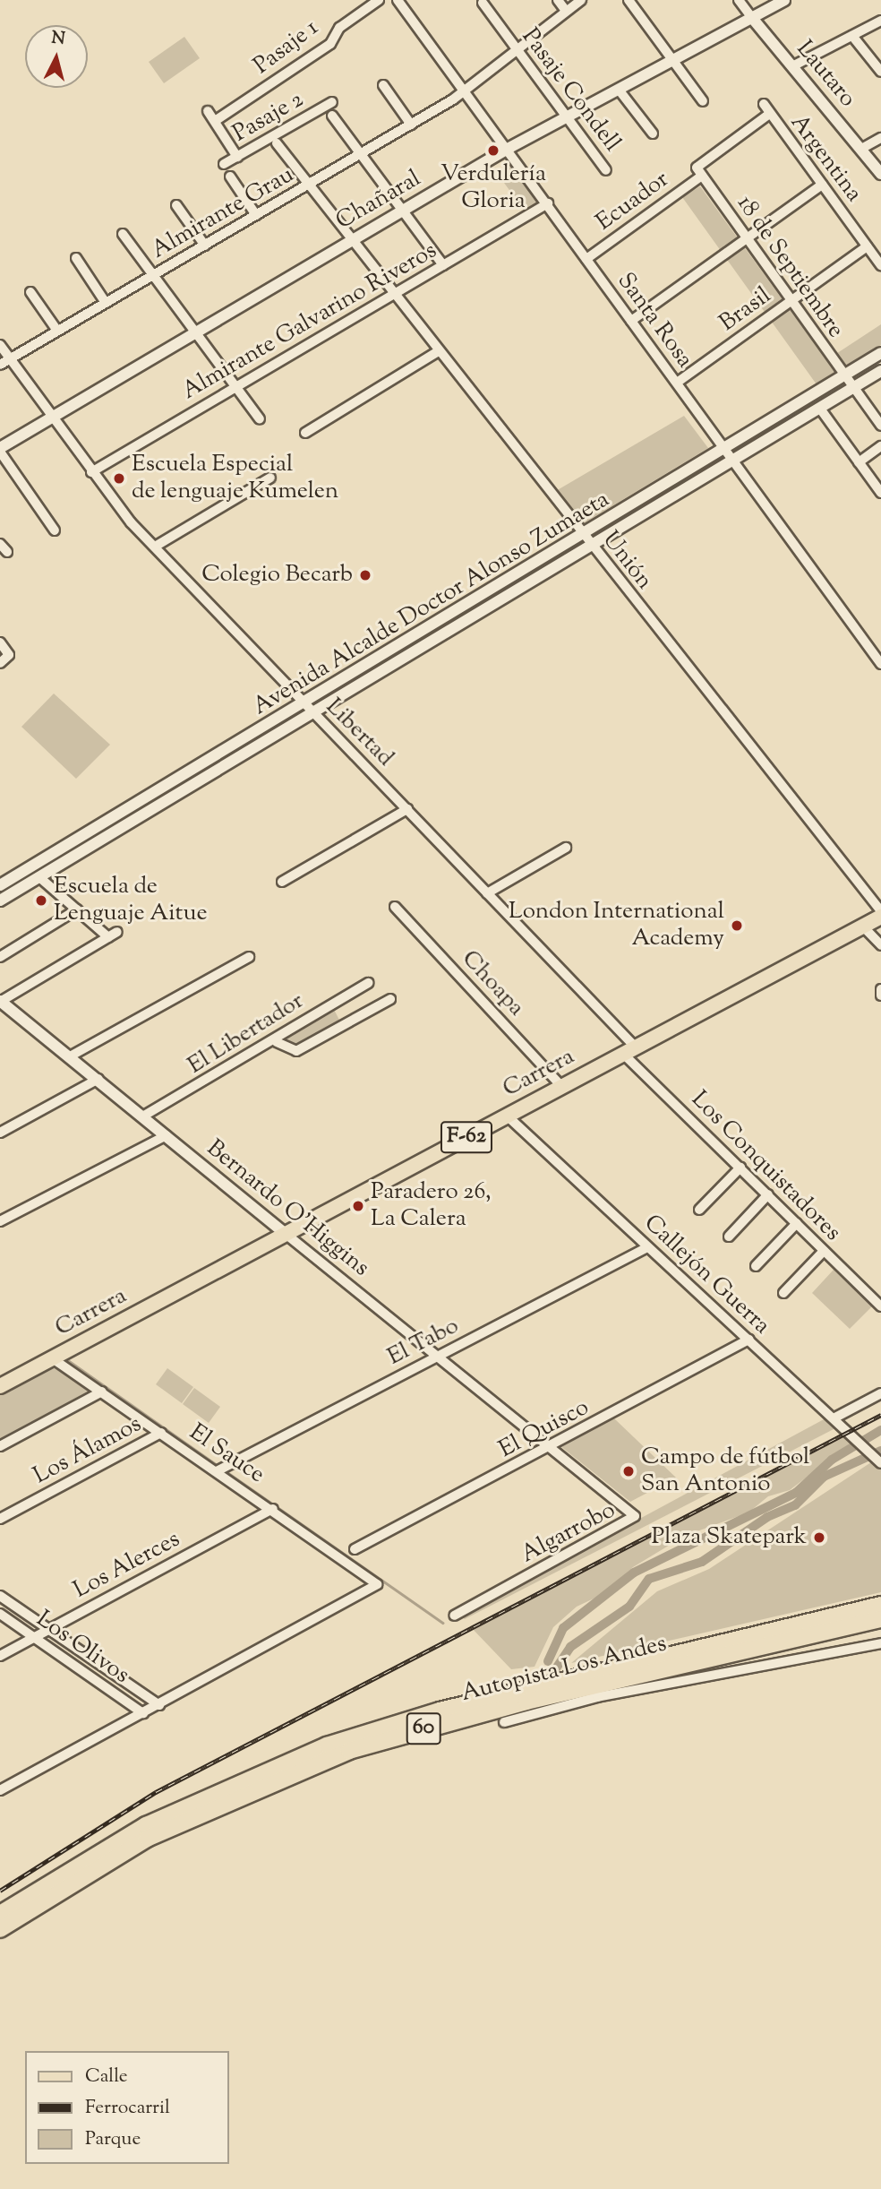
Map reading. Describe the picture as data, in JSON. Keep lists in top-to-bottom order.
{
  "streets": {
    "highway": ["Autopista Los Andes", "60"],
    "main road": ["Carrera", "F-62"],
    "street": [
      "Pasaje 1",
      "Lautaro",
      "Pasaje Condell",
      "Pasaje 2",
      "Argentina",
      "Chañaral",
      "Ecuador",
      "Almirante Grau",
      "18 de Septiembre",
      "Brasil",
      "Santa Rosa",
      "Almirante Galvarino Riveros",
      "Unión",
      "Avenida Alcalde Doctor Alonso Zumaeta",
      "Libertad",
      "Choapa",
      "El Libertador",
      "Los Conquistadores",
      "Bernardo O'Higgins",
      "Callejón Guerra",
      "El Tabo",
      "El Quisco",
      "Los Álamos",
      "El Sauce",
      "Algarrobo",
      "Los Alerces",
      "Los Olivos"
    ]
  },
  "crossings": [
    ["Lautaro", "Chañaral"],
    ["Pasaje Condell", "Chañaral"],
    ["Pasaje Condell", "Almirante Grau"],
    ["Pasaje 2", "Chañaral"],
    ["Pasaje 2", "Almirante Grau"],
    ["Pasaje 2", "Almirante Galvarino Riveros"],
    ["Argentina", "Ecuador"],
    ["Argentina", "Brasil"],
    ["Chañaral", "Santa Rosa"],
    ["Chañaral", "Unión"],
    ["Chañaral", "Libertad"],
    ["Ecuador", "18 de Septiembre"],
    ["Ecuador", "Santa Rosa"],
    ["Almirante Grau", "Santa Rosa"],
    ["Almirante Grau", "Unión"],
    ["Almirante Grau", "Libertad"],
    ["18 de Septiembre", "Brasil"],
    ["18 de Septiembre", "Avenida Alcalde Doctor Alonso Zumaeta"],
    ["Brasil", "Santa Rosa"],
    ["Santa Rosa", "Almirante Galvarino Riveros"],
    ["Santa Rosa", "Avenida Alcalde Doctor Alonso Zumaeta"],
    ["Almirante Galvarino Riveros", "Unión"],
    ["Almirante Galvarino Riveros", "Libertad"],
    ["Unión", "Avenida Alcalde Doctor Alonso Zumaeta"],
    ["Avenida Alcalde Doctor Alonso Zumaeta", "Libertad"],
    ["Libertad", "Carrera"],
    ["Libertad", "Los Conquistadores"],
    ["Choapa", "Carrera"],
    ["El Libertador", "Bernardo O'Higgins"],
    ["Carrera", "F-62"],
    ["Carrera", "Los Conquistadores"],
    ["Carrera", "Bernardo O'Higgins"],
    ["Carrera", "Callejón Guerra"],
    ["Carrera", "El Sauce"],
    ["F-62", "El Sauce"],
    ["Bernardo O'Higgins", "El Tabo"],
    ["Bernardo O'Higgins", "El Quisco"],
    ["Bernardo O'Higgins", "Algarrobo"],
    ["Callejón Guerra", "El Tabo"],
    ["Callejón Guerra", "El Quisco"],
    ["El Tabo", "El Sauce"],
    ["El Quisco", "Algarrobo"],
    ["Los Álamos", "El Sauce"],
    ["El Sauce", "Los Alerces"],
    ["El Sauce", "Los Olivos"],
    ["Los Alerces", "Los Olivos"]
  ],
  "places": [
    "Verdulería Gloria",
    "Escuela Especial de lenguaje Kumelen",
    "Colegio Becarb",
    "Escuela de Lenguaje Aitue",
    "London International Academy",
    "Paradero 26, La Calera",
    "Campo de fútbol San Antonio",
    "Plaza Skatepark"
  ],
  "legend": ["Calle", "Ferrocarril", "Parque"],
  "north": "top"
}
